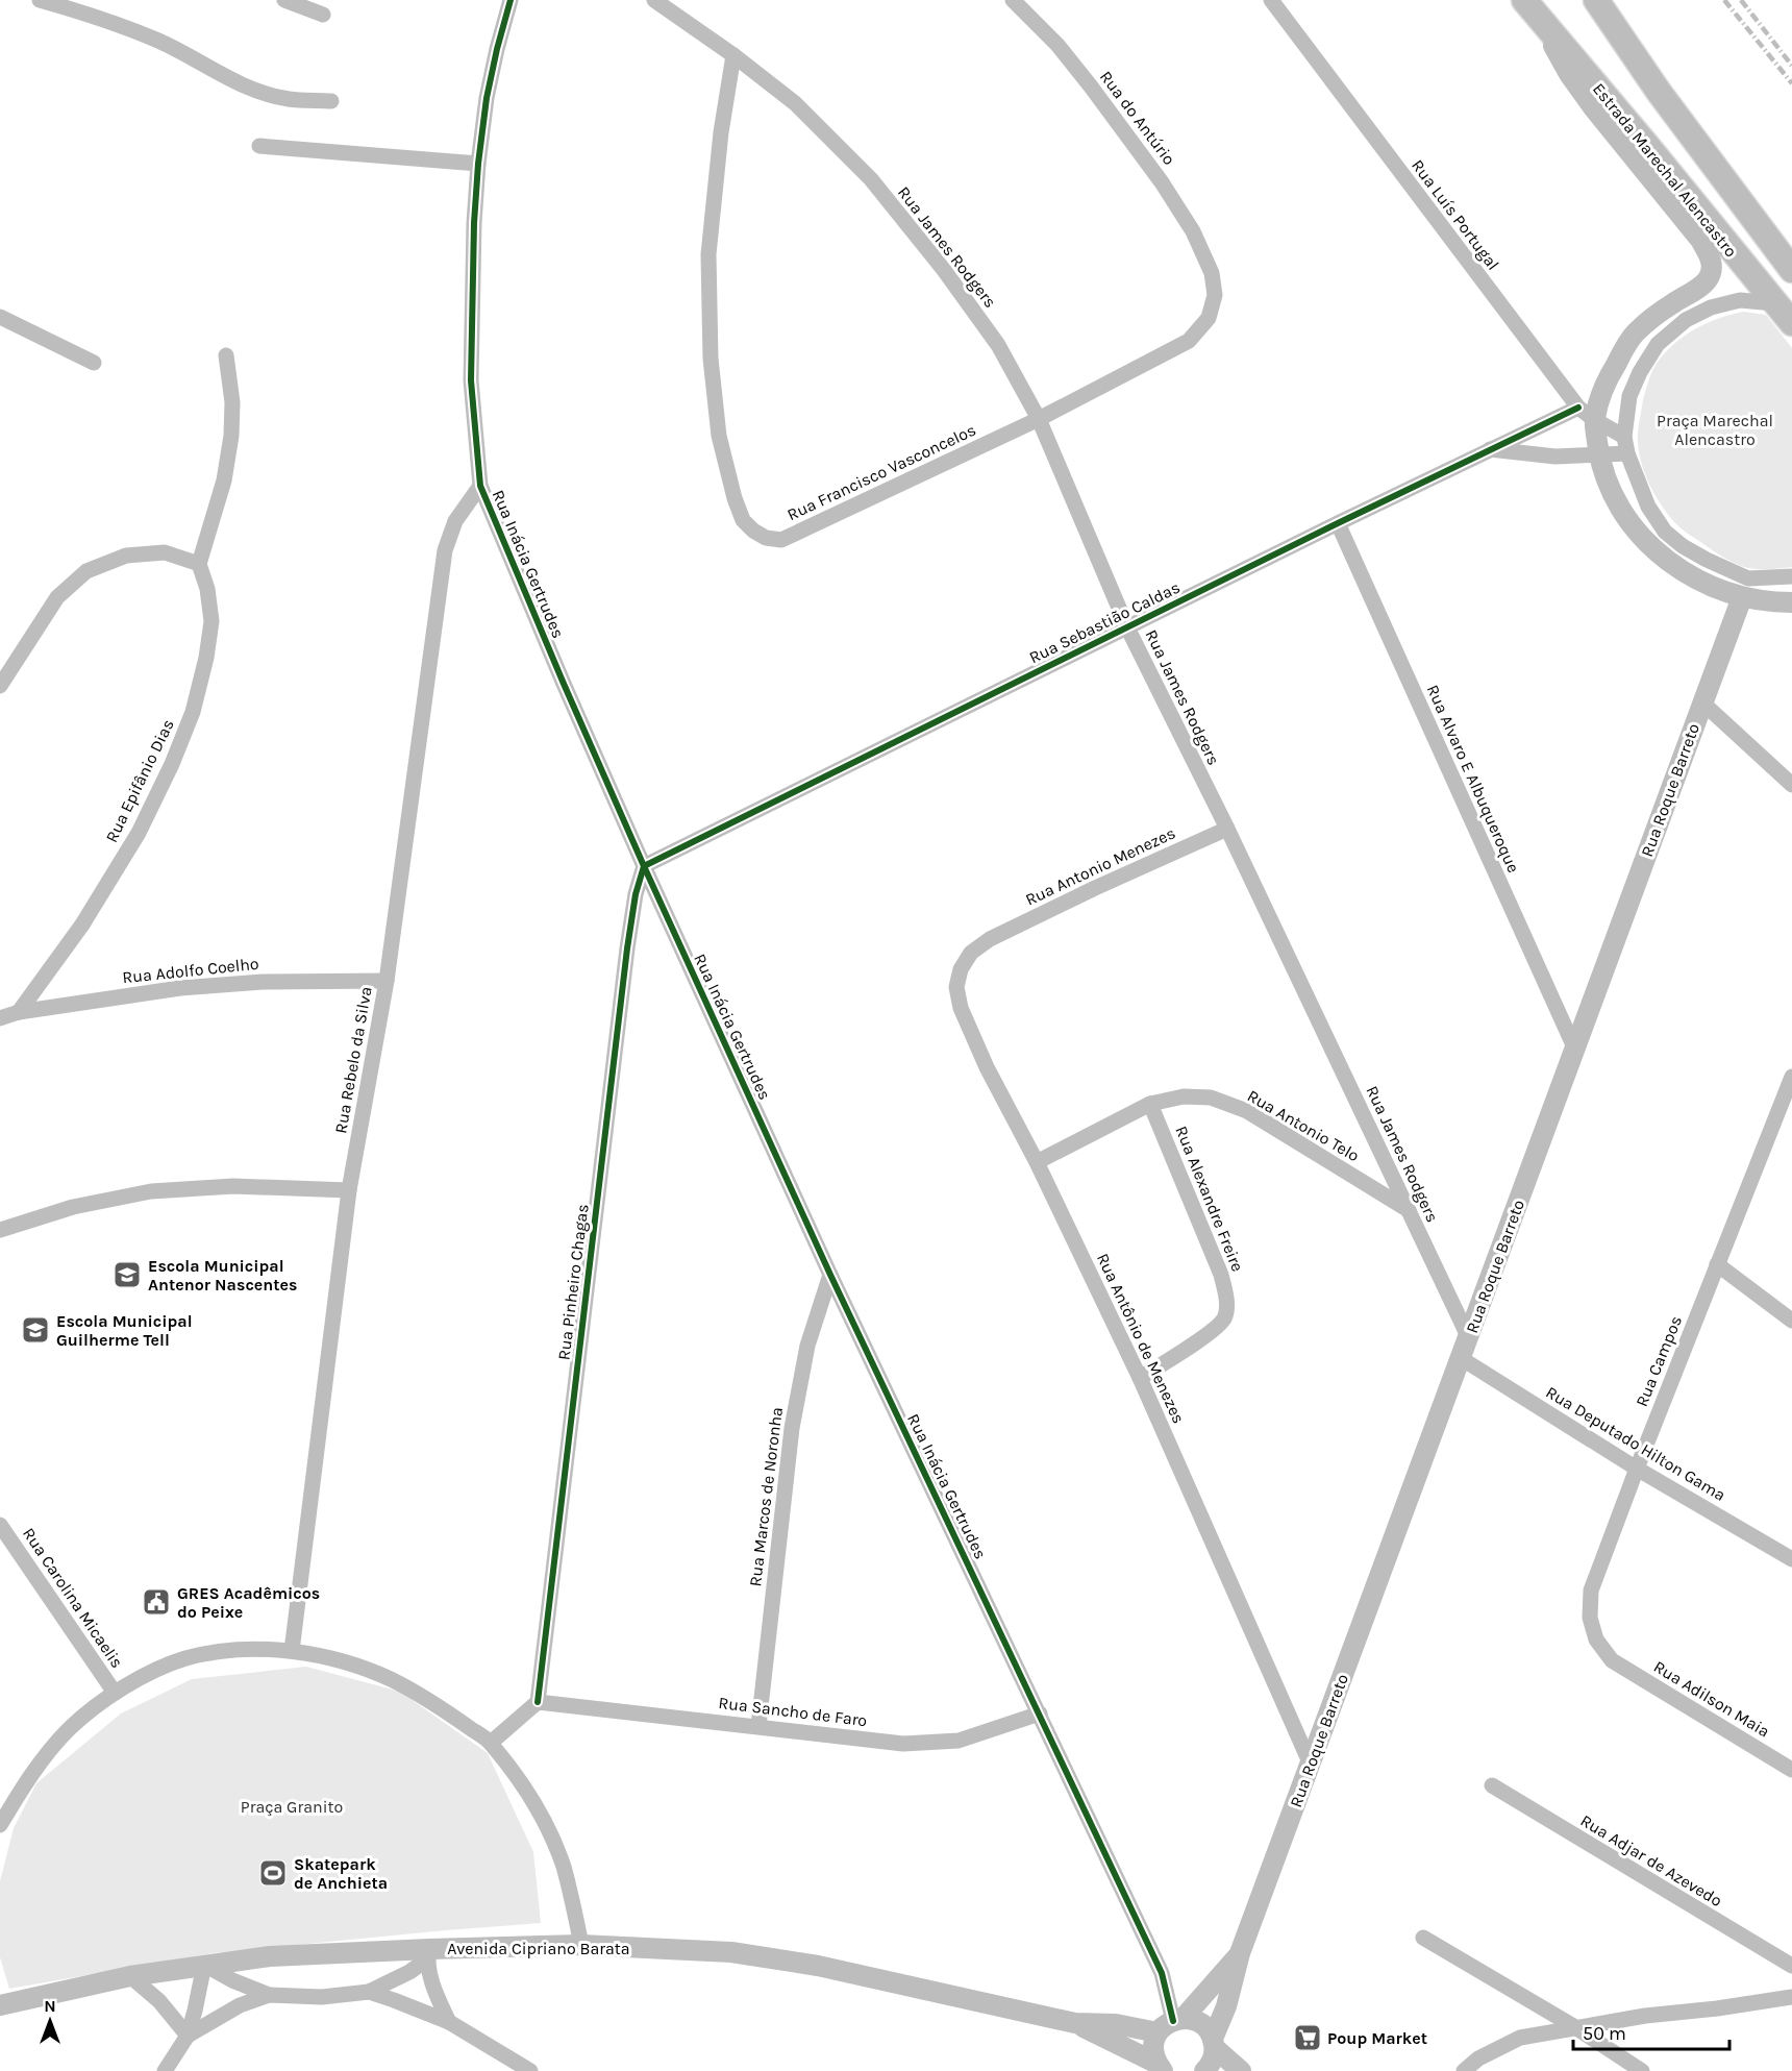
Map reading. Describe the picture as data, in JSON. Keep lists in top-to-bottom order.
{
  "streets": {
    "main road": ["Estrada Marechal Alencastro"],
    "street": [
      "Rua do Antúrio",
      "Rua Luís Portugal",
      "Rua James Rodgers",
      "Rua Francisco Vasconcelos",
      "Rua Inácia Gertrudes",
      "Rua Sebastião Caldas",
      "Rua Alvaro E Albuqueroque",
      "Rua Epifânio Dias",
      "Rua Roque Barreto",
      "Rua Antonio Menezes",
      "Rua Adolfo Coelho",
      "Rua Rebelo da Silva",
      "Rua Antonio Telo",
      "Rua Alexandre Freire",
      "Rua Pinheiro Chagas",
      "Rua Antônio de Menezes",
      "Rua Campos",
      "Rua Deputado Hilton Gama",
      "Rua Marcos de Noronha",
      "Rua Carolina Micaelis",
      "Rua Adilson Maia",
      "Rua Sancho de Faro",
      "Rua Adjar de Azevedo",
      "Avenida Cipriano Barata"
    ]
  },
  "crossings": [
    ["Rua do Antúrio", "Rua Francisco Vasconcelos"],
    ["Estrada Marechal Alencastro", "Rua Luís Portugal"],
    ["Rua Luís Portugal", "Rua Sebastião Caldas"],
    ["Rua James Rodgers", "Rua Francisco Vasconcelos"],
    ["Rua James Rodgers", "Rua Sebastião Caldas"],
    ["Rua James Rodgers", "Rua Roque Barreto"],
    ["Rua James Rodgers", "Rua Antonio Menezes"],
    ["Rua James Rodgers", "Rua Antonio Telo"],
    ["Rua Inácia Gertrudes", "Rua Sebastião Caldas"],
    ["Rua Inácia Gertrudes", "Rua Roque Barreto"],
    ["Rua Inácia Gertrudes", "Rua Rebelo da Silva"],
    ["Rua Inácia Gertrudes", "Rua Pinheiro Chagas"],
    ["Rua Inácia Gertrudes", "Rua Marcos de Noronha"],
    ["Rua Inácia Gertrudes", "Rua Sancho de Faro"],
    ["Rua Inácia Gertrudes", "Avenida Cipriano Barata"],
    ["Rua Sebastião Caldas", "Rua Alvaro E Albuqueroque"],
    ["Rua Sebastião Caldas", "Rua Pinheiro Chagas"],
    ["Rua Alvaro E Albuqueroque", "Rua Roque Barreto"],
    ["Rua Epifânio Dias", "Rua Adolfo Coelho"],
    ["Rua Roque Barreto", "Rua Antônio de Menezes"],
    ["Rua Roque Barreto", "Rua Deputado Hilton Gama"],
    ["Rua Roque Barreto", "Avenida Cipriano Barata"],
    ["Rua Antonio Menezes", "Rua Antônio de Menezes"],
    ["Rua Adolfo Coelho", "Rua Rebelo da Silva"],
    ["Rua Antonio Telo", "Rua Alexandre Freire"],
    ["Rua Antonio Telo", "Rua Antônio de Menezes"],
    ["Rua Alexandre Freire", "Rua Antônio de Menezes"],
    ["Rua Pinheiro Chagas", "Rua Sancho de Faro"],
    ["Rua Campos", "Rua Deputado Hilton Gama"],
    ["Rua Campos", "Rua Adilson Maia"],
    ["Rua Marcos de Noronha", "Rua Sancho de Faro"]
  ],
  "parks": ["Praça Marechal Alencastro", "Praça Granito"],
  "places": {
    "school or university": ["Escola Municipal Antenor Nascentes", "Escola Municipal Guilherme Tell"],
    "public building": ["GRES Acadêmicos do Peixe"],
    "sports": ["Skatepark de Anchieta"],
    "supermarket": ["Poup Market"]
  },
  "scale_bar": "50 m",
  "north": "top"
}
